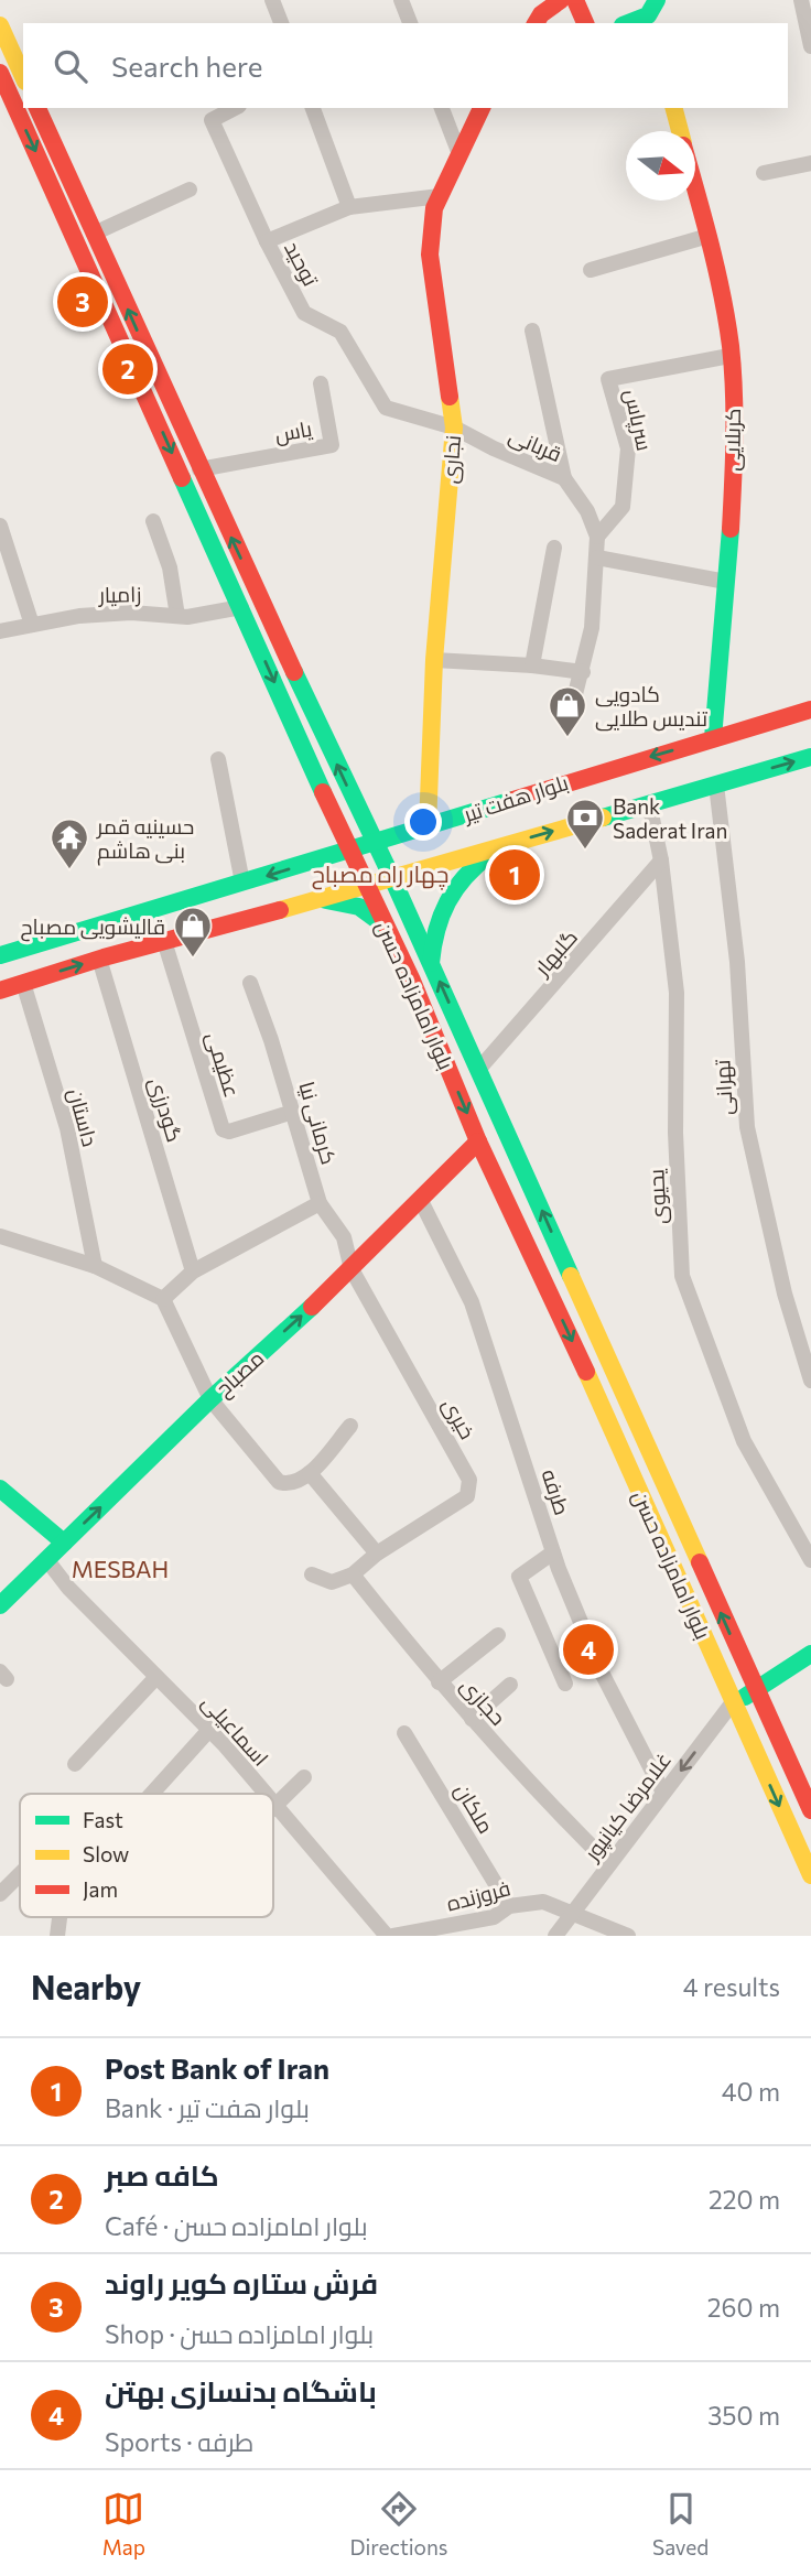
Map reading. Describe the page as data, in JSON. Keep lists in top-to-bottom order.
{
  "streets": {
    "main road": [
      "کربلایی",
      "نجاری",
      "بلوار هفت تیر",
      "بلوار امامزاده حسن",
      "مصباح"
    ],
    "street": [
      "توحید",
      "سرپاس",
      "یاس",
      "قربانی",
      "زامیار",
      "گلبهار",
      "عظیمی",
      "تهرانی",
      "گودرزی",
      "داستان",
      "کرمانی نیا",
      "یحیوی",
      "خیری",
      "طرفه",
      "حجازی",
      "اسماعیلی",
      "غلامرضا کیانپور",
      "ملکان",
      "فروزنده"
    ]
  },
  "crossings": [
    ["توحید", "قربانی"],
    ["توحید", "نجاری"],
    ["سرپاس", "کربلایی"],
    ["سرپاس", "قربانی"],
    ["یاس", "بلوار امامزاده حسن"],
    ["کربلایی", "بلوار هفت تیر"],
    ["قربانی", "نجاری"],
    ["نجاری", "بلوار هفت تیر"],
    ["زامیار", "بلوار امامزاده حسن"],
    ["بلوار هفت تیر", "بلوار امامزاده حسن"],
    ["بلوار هفت تیر", "عظیمی"],
    ["بلوار هفت تیر", "تهرانی"],
    ["بلوار هفت تیر", "گودرزی"],
    ["بلوار هفت تیر", "داستان"],
    ["بلوار هفت تیر", "یحیوی"],
    ["گلبهار", "بلوار امامزاده حسن"],
    ["گلبهار", "یحیوی"],
    ["بلوار امامزاده حسن", "مصباح"],
    ["بلوار امامزاده حسن", "غلامرضا کیانپور"],
    ["عظیمی", "کرمانی نیا"],
    ["کرمانی نیا", "مصباح"],
    ["کرمانی نیا", "خیری"],
    ["مصباح", "خیری"],
    ["مصباح", "طرفه"],
    ["مصباح", "اسماعیلی"],
    ["طرفه", "غلامرضا کیانپور"],
    ["حجازی", "غلامرضا کیانپور"],
    ["غلامرضا کیانپور", "فروزنده"],
    ["ملکان", "فروزنده"]
  ],
  "one_way": ["مصباح", "غلامرضا کیانپور"],
  "districts": ["چهار راه مصباح", "MESBAH"],
  "places": {
    "shop": ["کادویی تندیس طلایی", "قالیشویی مصباح"],
    "bank": ["Bank Saderat Iran"],
    "temple": ["حسینیه قمر بنی هاشم"]
  },
  "legend": ["Fast", "Slow", "Jam"],
  "north": "right",
  "page": {
    "search": "Search here",
    "pins": [
      "3",
      "2",
      "1",
      "4"
    ],
    "heading": ["Nearby", "4 results"],
    "list": [
      {
        "mark": "1",
        "name": "Post Bank of Iran",
        "note": "Bank · بلوار هفت تیر",
        "value": "40 m"
      },
      {
        "mark": "2",
        "name": "کافه صبر",
        "note": "Café · بلوار امامزاده حسن",
        "value": "220 m"
      },
      {
        "mark": "3",
        "name": "فرش ستاره کویر راوند",
        "note": "Shop · بلوار امامزاده حسن",
        "value": "260 m"
      },
      {
        "mark": "4",
        "name": "باشگاه بدنسازی بهتن",
        "note": "Sports · طرفه",
        "value": "350 m"
      }
    ],
    "nav": ["Map", "Directions", "Saved"]
  }
}
